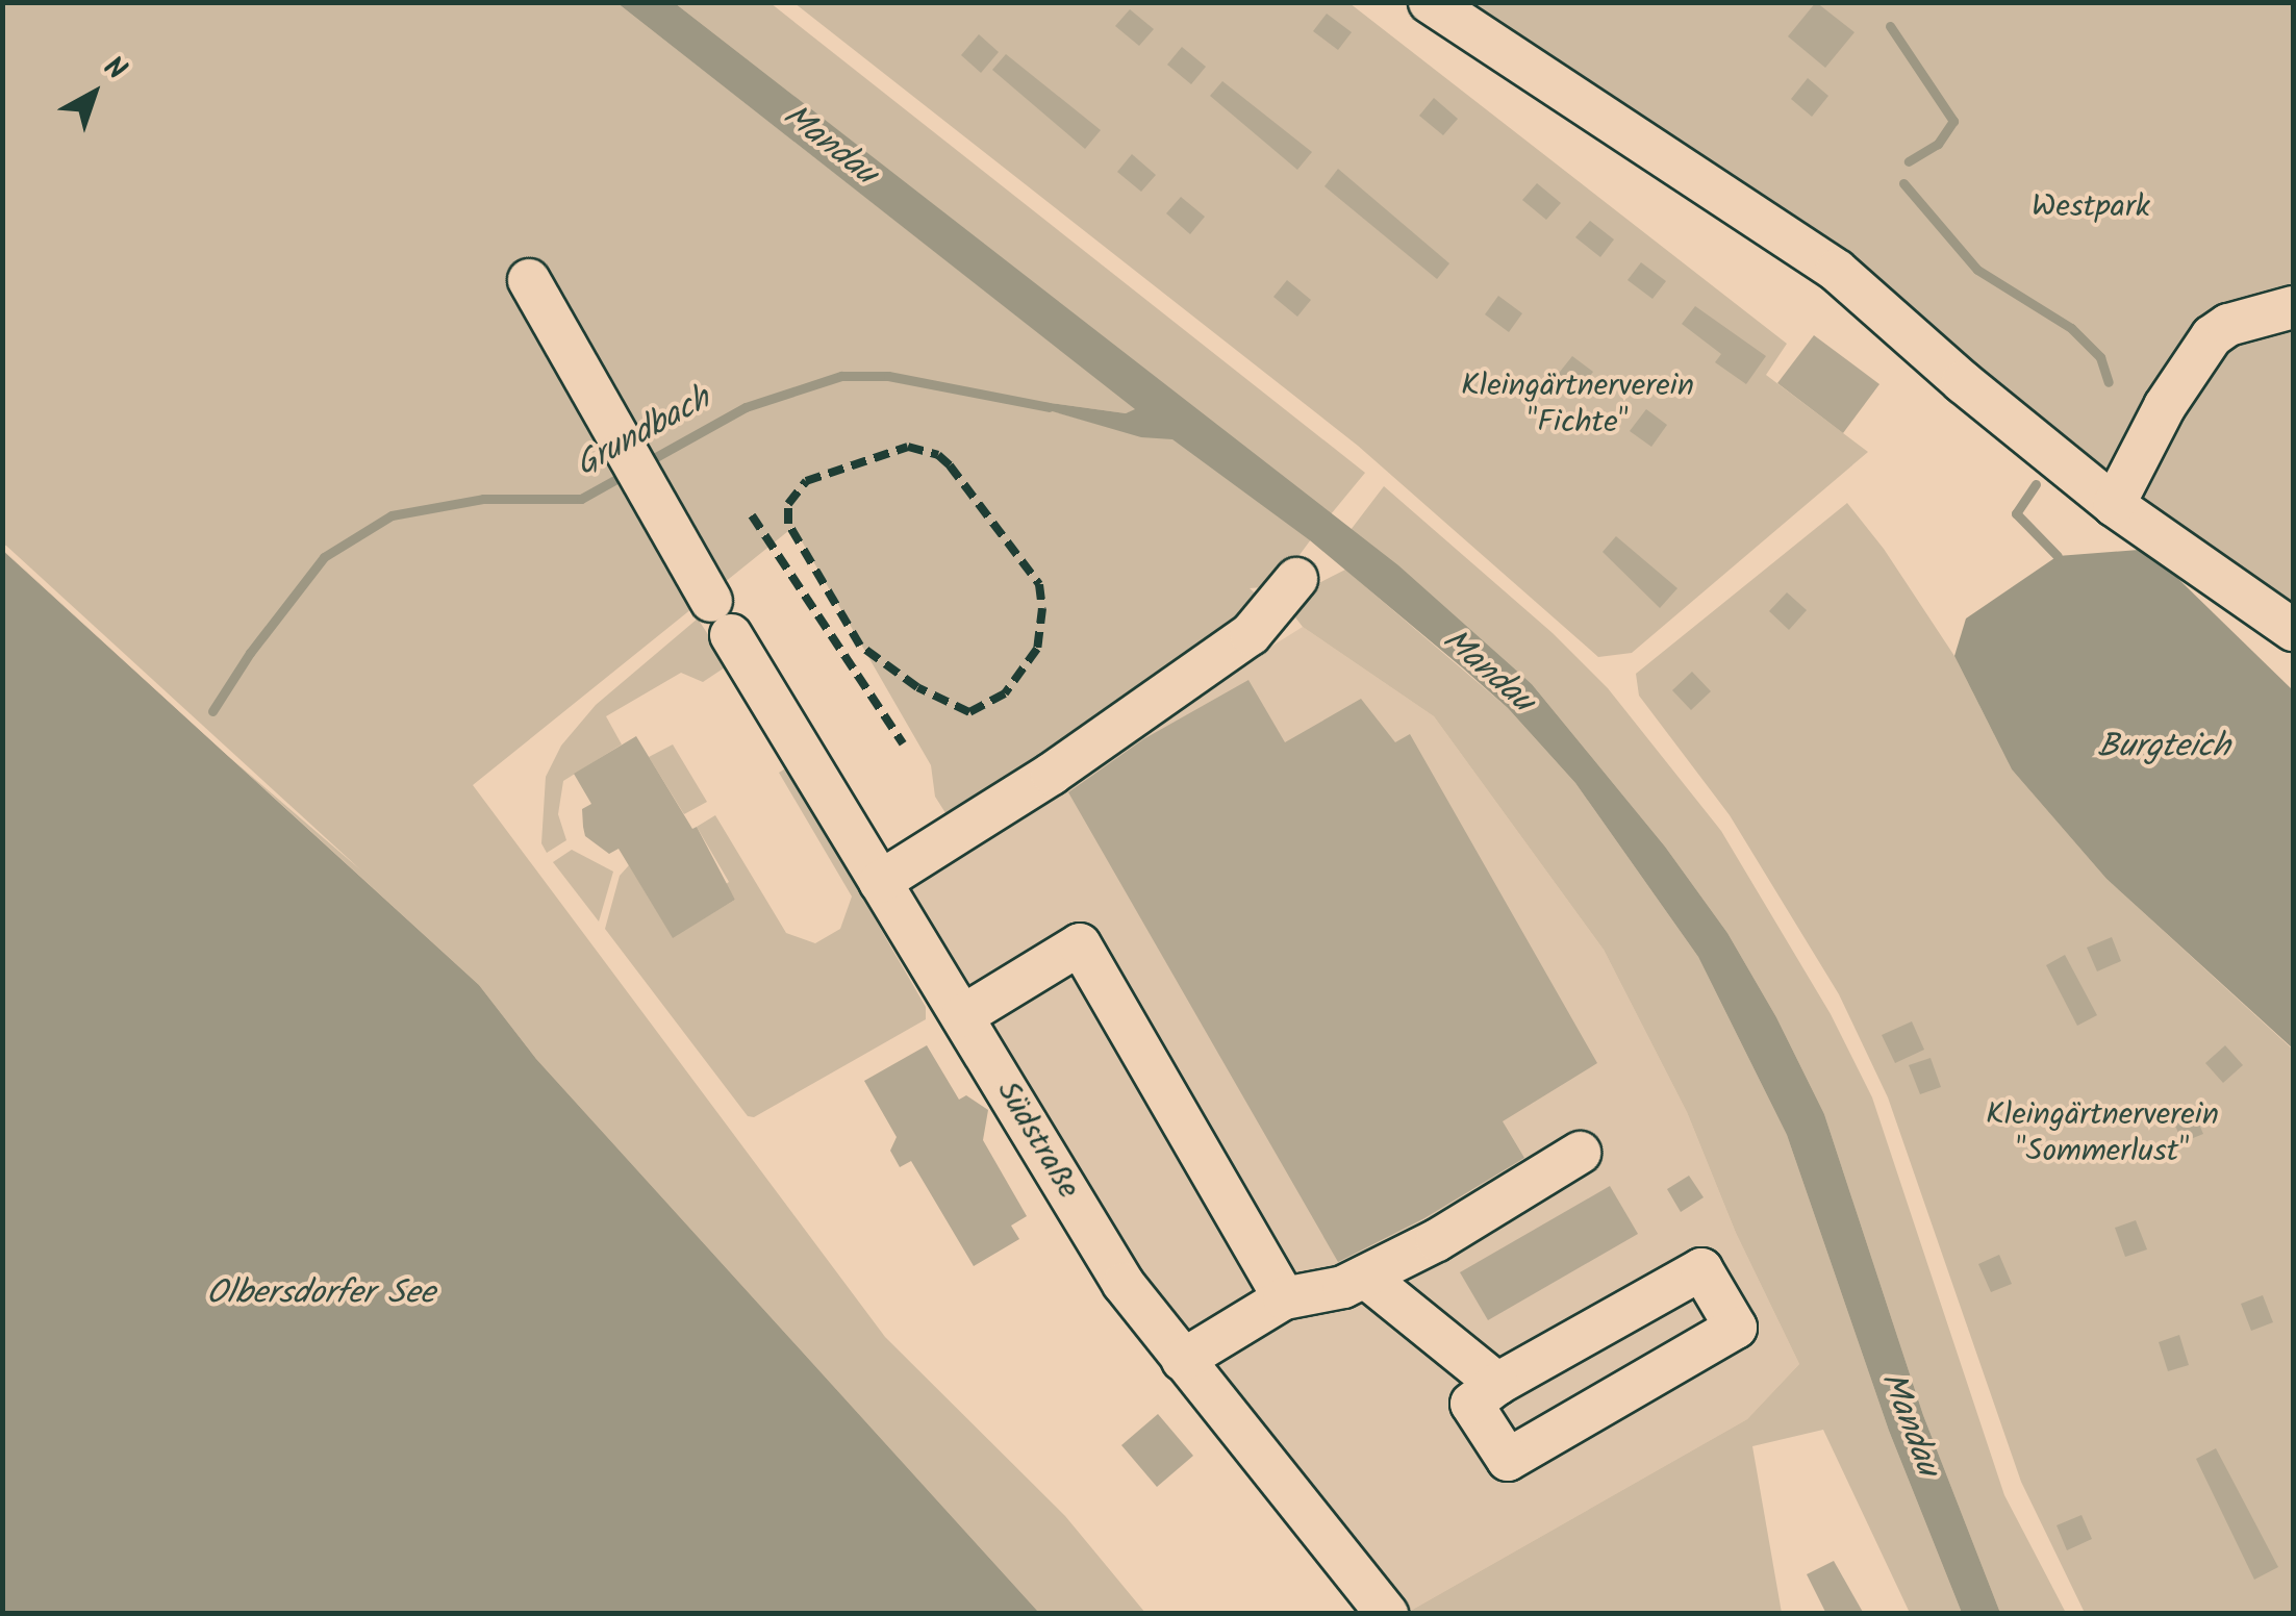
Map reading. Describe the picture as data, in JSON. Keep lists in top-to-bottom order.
{
  "streets": {
    "street": ["Südstraße"]
  },
  "water": [
    "Mandau",
    "Grundbach",
    "Burgteich",
    "Olbersdorfer See"
  ],
  "parks": ["Westpark", "Kleingärtnerverein \"Fichte\"", "Kleingärtnerverein \"Sommerlust\""],
  "north": "top right"
}
